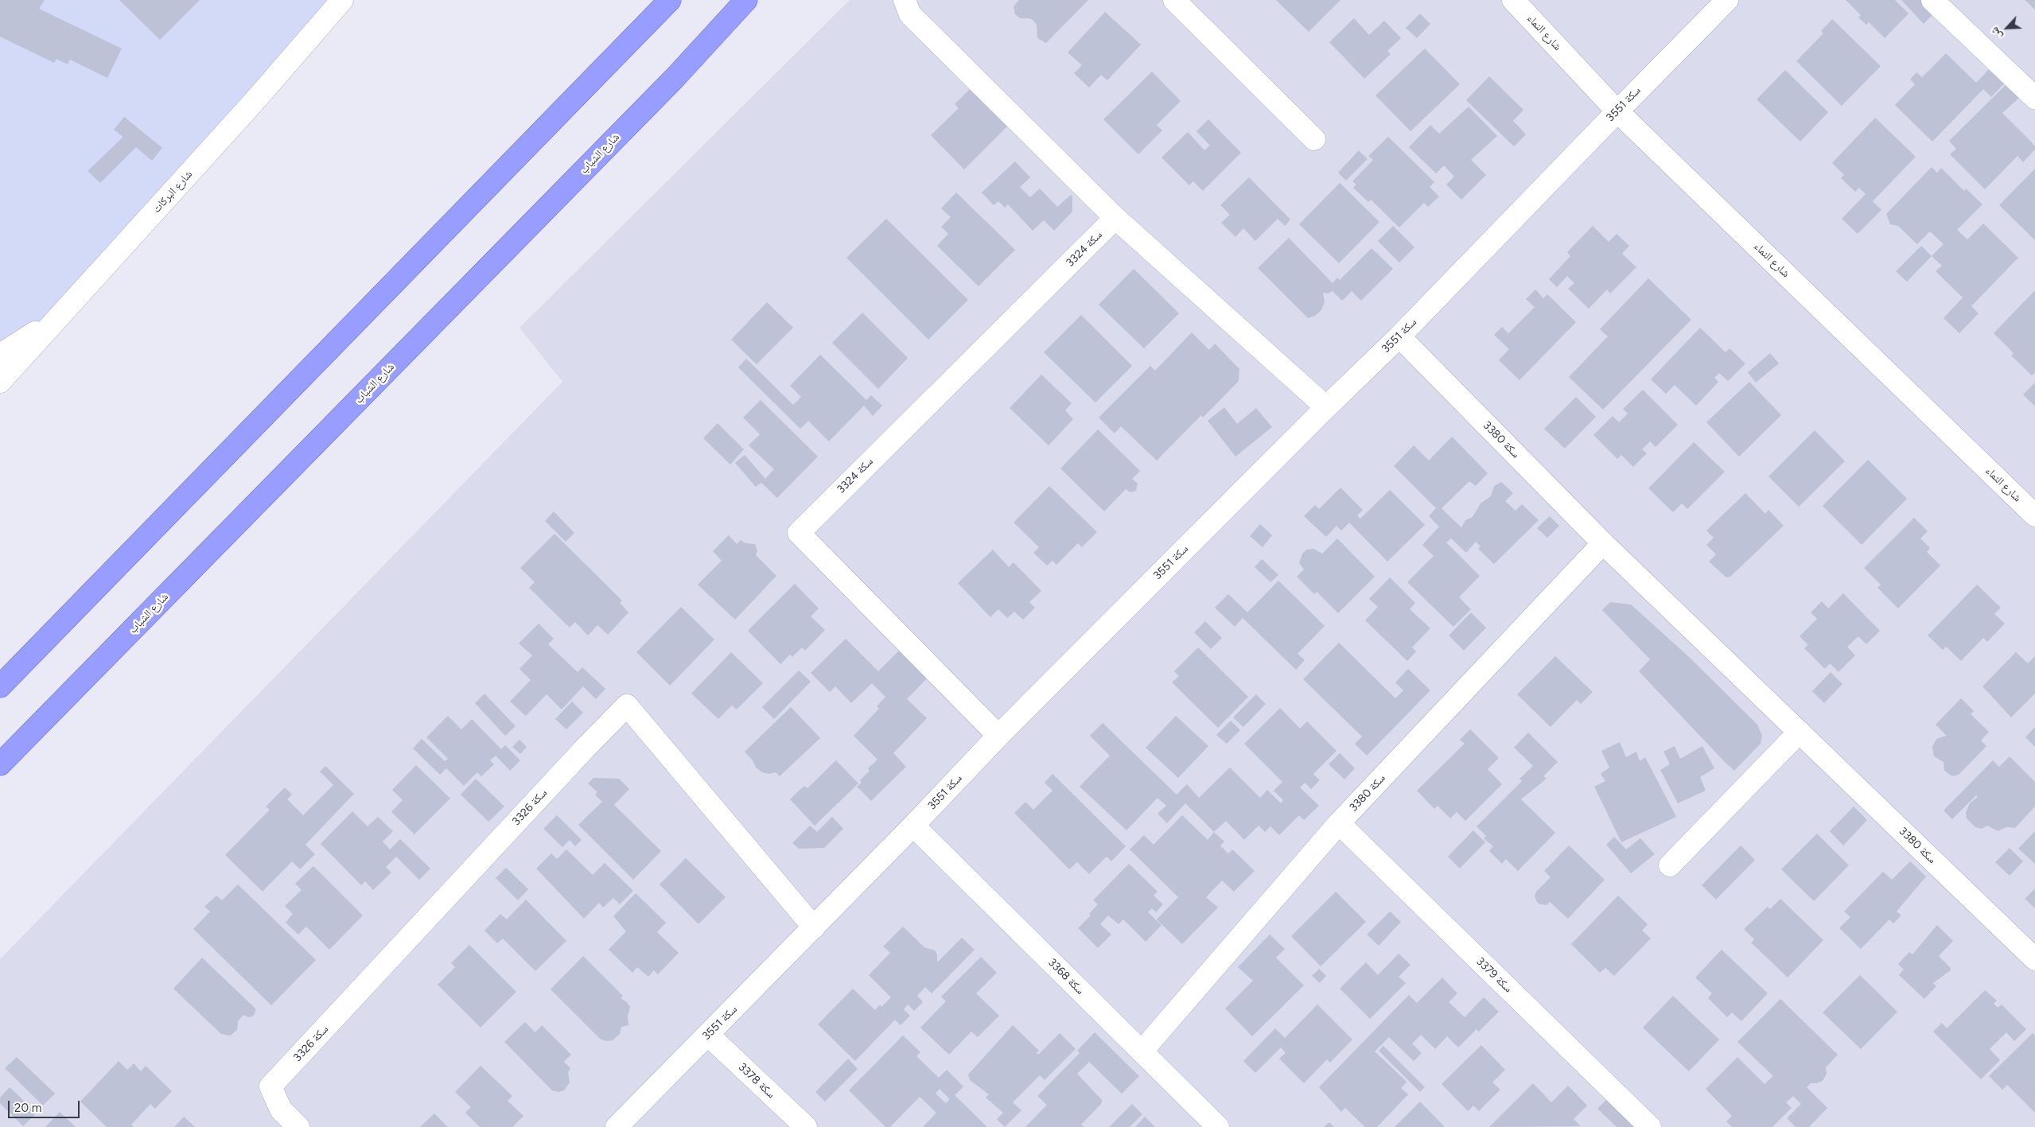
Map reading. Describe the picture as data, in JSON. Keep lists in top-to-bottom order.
{
  "streets": {
    "main road": ["شارع الشباب"],
    "street": [
      "شارع النماء",
      "سكة 3551",
      "شارع البركات",
      "سكة 3324",
      "سكة 3380",
      "سكة 3326",
      "سكة 3379",
      "سكة 3368",
      "سكة 3378"
    ]
  },
  "crossings": [
    ["شارع النماء", "سكة 3551"],
    ["سكة 3551", "سكة 3324"],
    ["سكة 3551", "سكة 3380"],
    ["سكة 3551", "سكة 3326"],
    ["سكة 3551", "سكة 3368"],
    ["سكة 3551", "سكة 3378"],
    ["سكة 3380", "سكة 3379"],
    ["سكة 3380", "سكة 3368"]
  ],
  "scale_bar": "20 m",
  "north": "bottom left"
}
